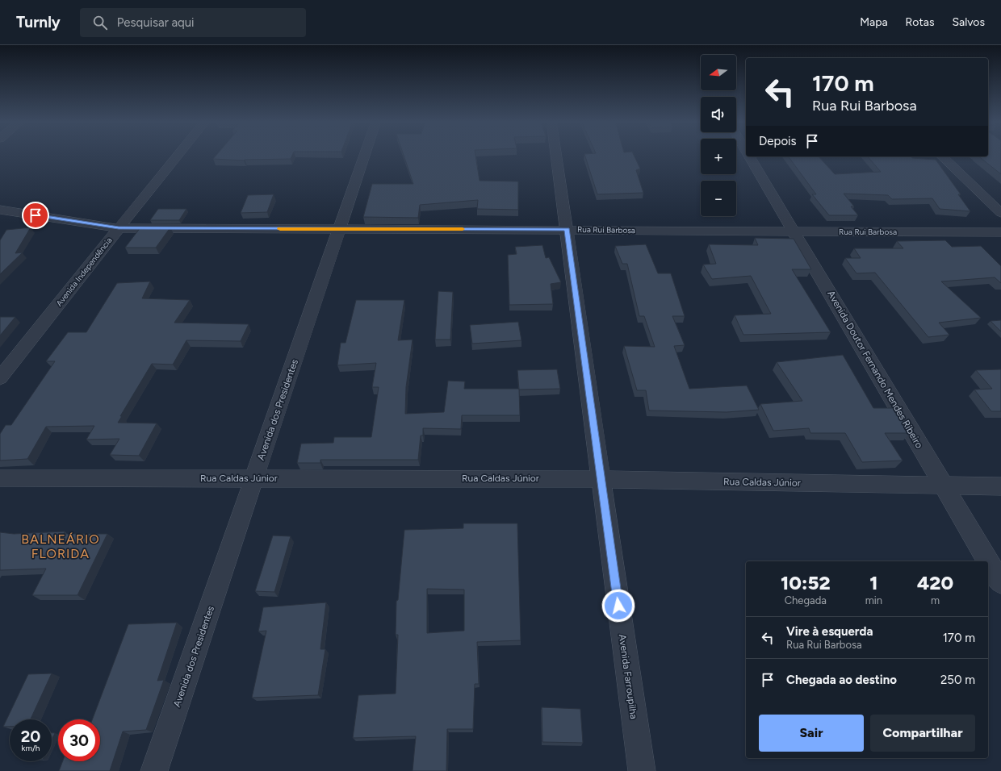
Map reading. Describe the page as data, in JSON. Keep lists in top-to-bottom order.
{
  "streets": {
    "street": [
      "Rua Rui Barbosa",
      "Avenida Independência",
      "Avenida Doutor Fernando Mendes Ribeiro",
      "Avenida dos Presidentes",
      "Rua Caldas Júnior",
      "Avenida Farroupilha"
    ]
  },
  "crossings": [
    ["Rua Rui Barbosa", "Avenida Independência"],
    ["Rua Rui Barbosa", "Avenida Doutor Fernando Mendes Ribeiro"],
    ["Rua Rui Barbosa", "Avenida dos Presidentes"],
    ["Rua Rui Barbosa", "Avenida Farroupilha"],
    ["Avenida Doutor Fernando Mendes Ribeiro", "Rua Caldas Júnior"],
    ["Avenida dos Presidentes", "Rua Caldas Júnior"],
    ["Rua Caldas Júnior", "Avenida Farroupilha"]
  ],
  "districts": ["BALNEÁRIO FLORIDA"],
  "north": "left",
  "page": {
    "header": "Turnly",
    "search": "Pesquisar aqui",
    "nav": ["Mapa", "Rotas", "Salvos"],
    "map_buttons": ["+", "−"],
    "turn": ["170 m", "Rua Rui Barbosa"],
    "then": "Depois",
    "eta": [
      "10:52",
      "Chegada",
      "1",
      "min",
      "420",
      "m"
    ],
    "list": [
      {
        "name": "Vire à esquerda",
        "note": "Rua Rui Barbosa",
        "value": "170 m"
      },
      {
        "name": "Chegada ao destino",
        "value": "250 m"
      }
    ],
    "buttons": ["Sair", "Compartilhar"],
    "speed": "20 km/h",
    "limit": "30"
  }
}
